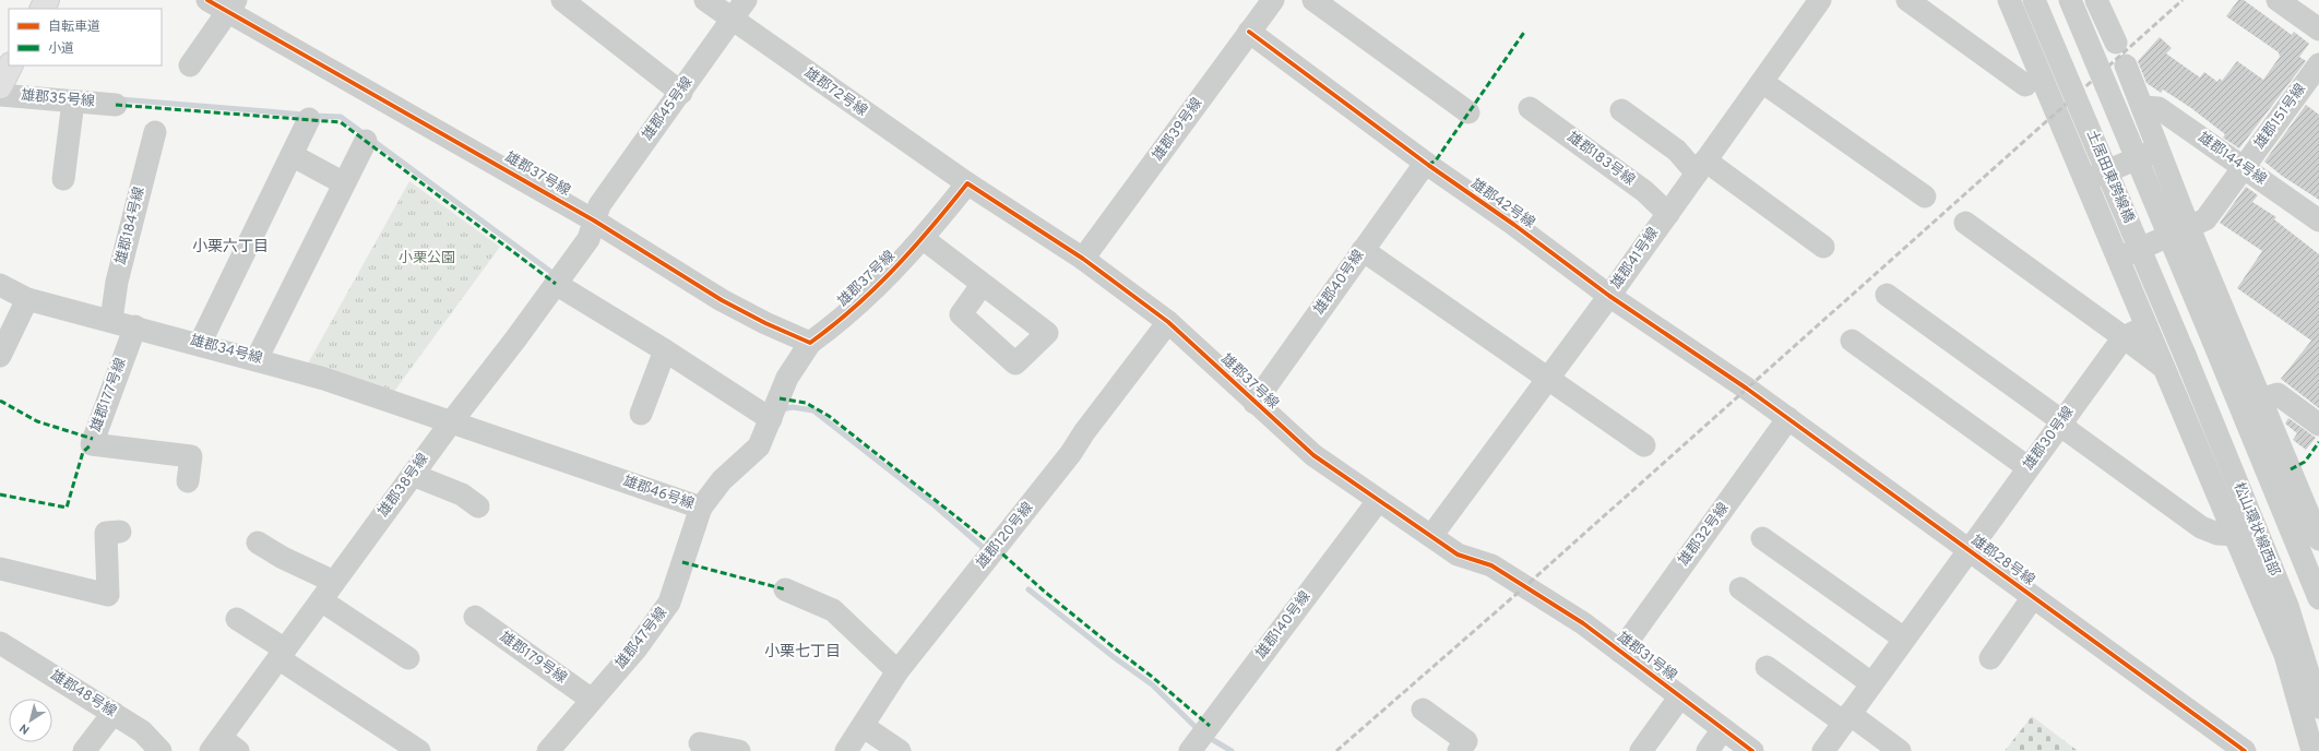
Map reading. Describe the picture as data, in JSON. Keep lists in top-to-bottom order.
{
  "streets": {
    "street": [
      "雄郡72号線",
      "雄郡35号線",
      "雄郡45号線",
      "雄郡151号線",
      "雄郡39号線",
      "雄郡183号線",
      "雄郡144号線",
      "雄郡37号線",
      "土居田東跨線橋",
      "雄郡42号線",
      "雄郡184号線",
      "雄郡41号線",
      "雄郡40号線",
      "雄郡34号線",
      "雄郡177号線",
      "雄郡30号線",
      "雄郡38号線",
      "雄郡46号線",
      "松山環状線西部",
      "雄郡32号線",
      "雄郡120号線",
      "雄郡28号線",
      "雄郡140号線",
      "雄郡47号線",
      "雄郡31号線",
      "雄郡179号線",
      "雄郡48号線"
    ]
  },
  "crossings": [
    ["雄郡72号線", "雄郡45号線"],
    ["雄郡72号線", "雄郡37号線"],
    ["雄郡45号線", "雄郡37号線"],
    ["雄郡45号線", "雄郡38号線"],
    ["雄郡151号線", "雄郡144号線"],
    ["雄郡39号線", "雄郡37号線"],
    ["雄郡39号線", "雄郡42号線"],
    ["雄郡183号線", "雄郡41号線"],
    ["雄郡37号線", "雄郡41号線"],
    ["雄郡37号線", "雄郡40号線"],
    ["雄郡37号線", "雄郡38号線"],
    ["雄郡37号線", "雄郡46号線"],
    ["雄郡37号線", "雄郡120号線"],
    ["雄郡37号線", "雄郡140号線"],
    ["雄郡37号線", "雄郡31号線"],
    ["土居田東跨線橋", "松山環状線西部"],
    ["雄郡42号線", "雄郡41号線"],
    ["雄郡42号線", "雄郡40号線"],
    ["雄郡42号線", "雄郡28号線"],
    ["雄郡184号線", "雄郡34号線"],
    ["雄郡34号線", "雄郡177号線"],
    ["雄郡34号線", "雄郡38号線"],
    ["雄郡34号線", "雄郡46号線"],
    ["雄郡30号線", "雄郡28号線"],
    ["雄郡38号線", "雄郡46号線"],
    ["雄郡46号線", "雄郡47号線"],
    ["雄郡32号線", "雄郡28号線"],
    ["雄郡32号線", "雄郡31号線"],
    ["雄郡47号線", "雄郡179号線"]
  ],
  "districts": ["小栗六丁目", "小栗七丁目"],
  "parks": ["小栗公園"],
  "legend": ["自転車道", "小道"],
  "north": "bottom left"
}
